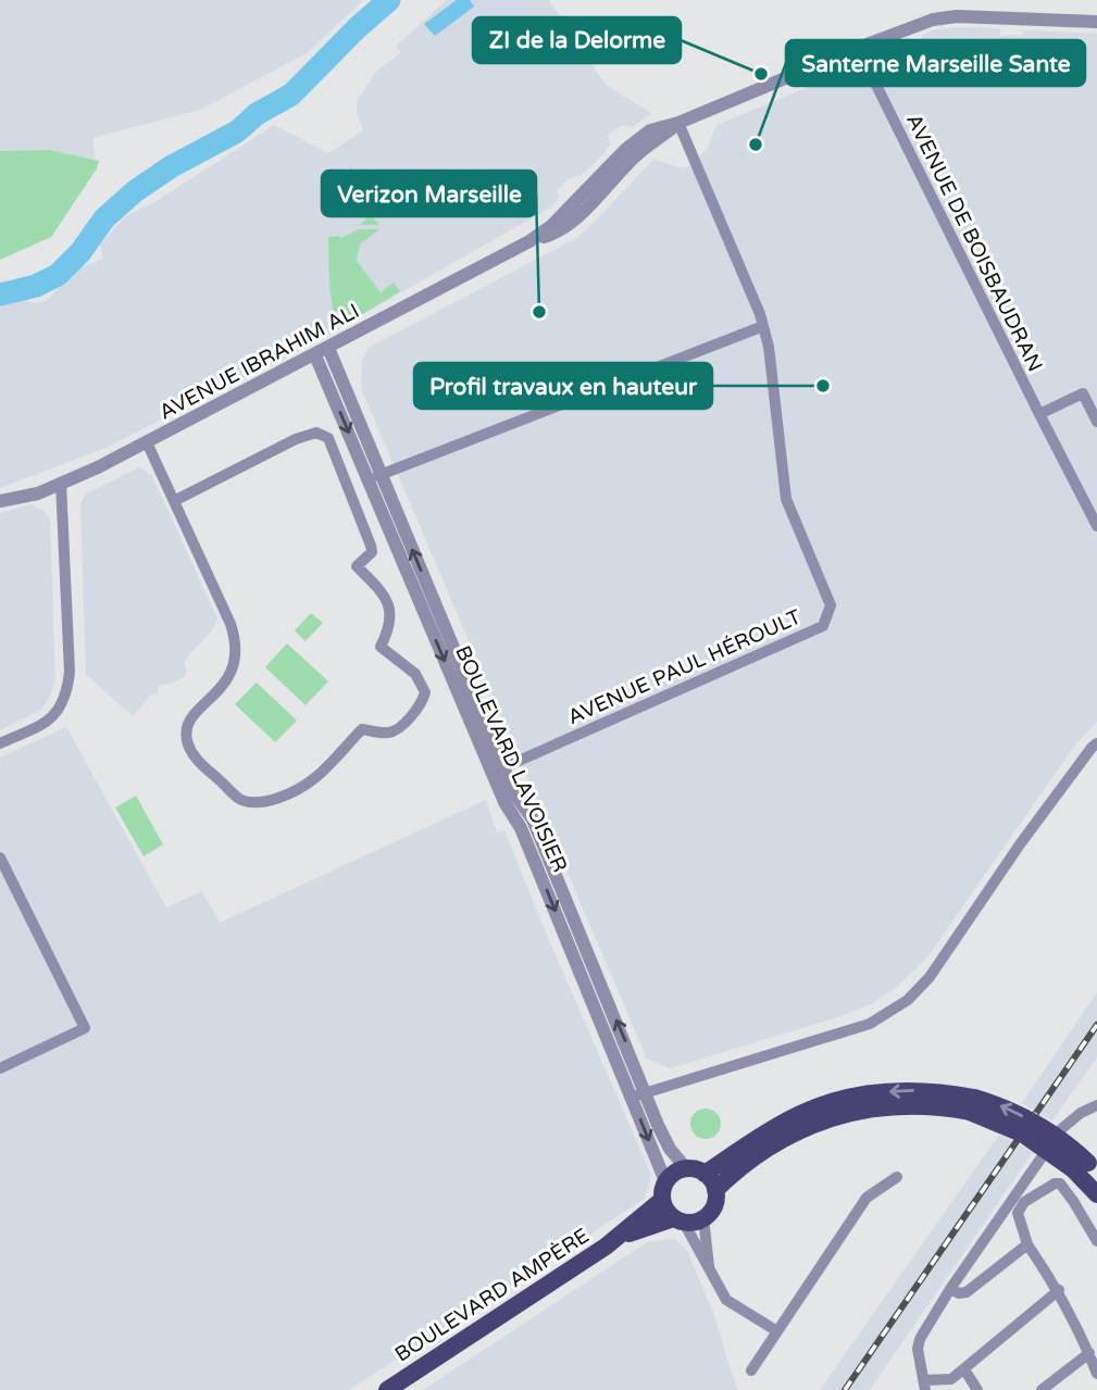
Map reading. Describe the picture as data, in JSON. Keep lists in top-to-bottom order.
{
  "streets": {
    "main road": ["BOULEVARD AMPÈRE"],
    "street": [
      "AVENUE DE BOISBAUDRAN",
      "AVENUE IBRAHIM ALI",
      "AVENUE PAUL HÉROULT",
      "BOULEVARD LAVOISIER"
    ]
  },
  "crossings": [
    ["AVENUE DE BOISBAUDRAN", "AVENUE IBRAHIM ALI"],
    ["AVENUE IBRAHIM ALI", "AVENUE PAUL HÉROULT"],
    ["AVENUE IBRAHIM ALI", "BOULEVARD LAVOISIER"],
    ["AVENUE PAUL HÉROULT", "BOULEVARD LAVOISIER"],
    ["BOULEVARD LAVOISIER", "BOULEVARD AMPÈRE"]
  ],
  "places": [
    "ZI de la Delorme",
    "Santerne Marseille Sante",
    "Verizon Marseille",
    "Profil travaux en hauteur"
  ]
}
